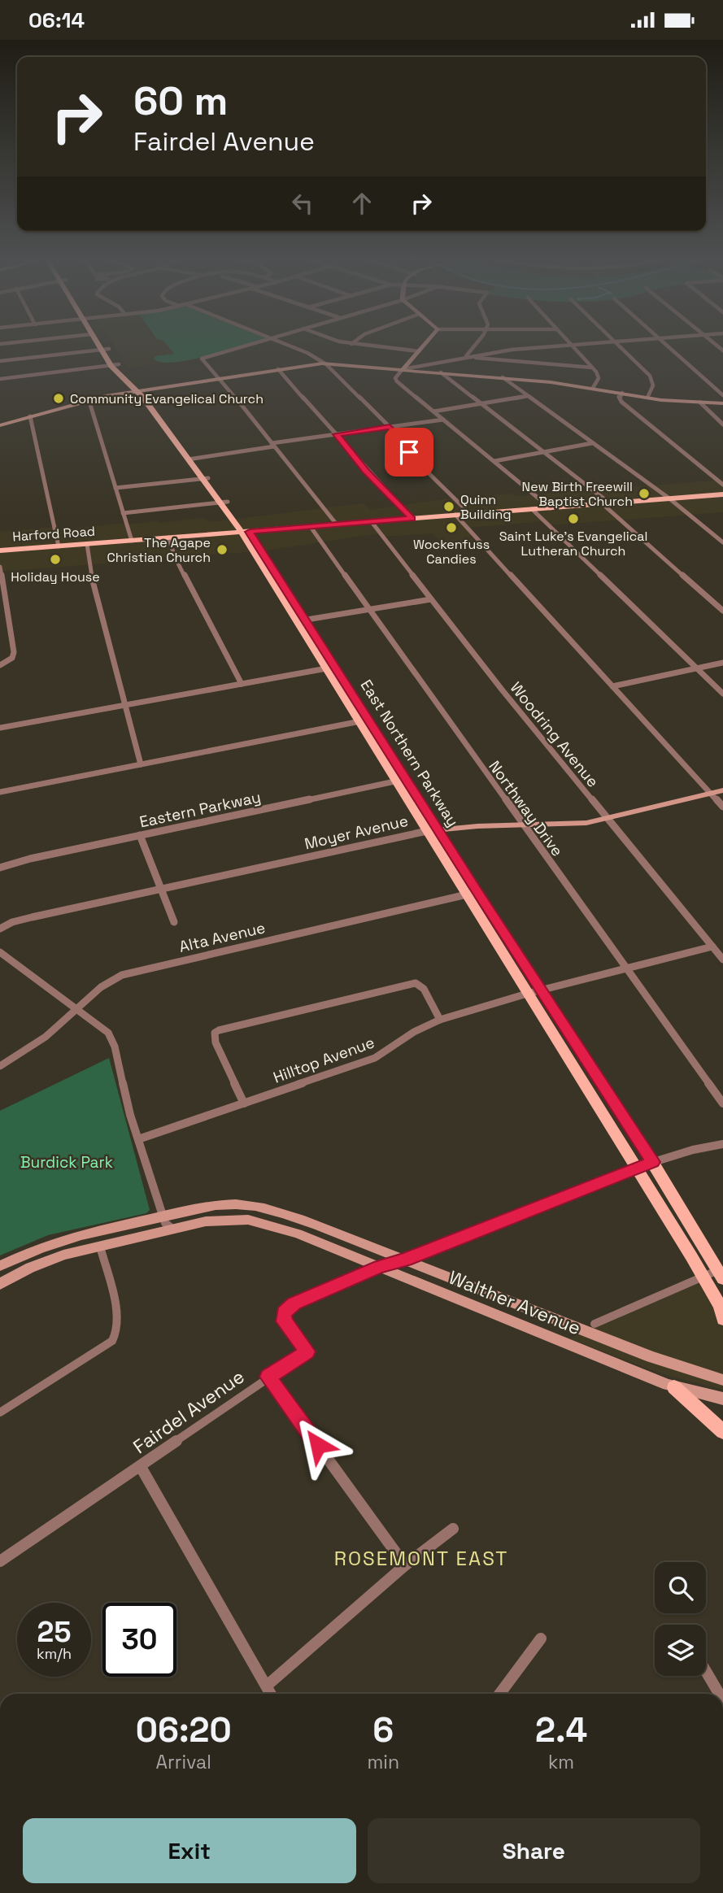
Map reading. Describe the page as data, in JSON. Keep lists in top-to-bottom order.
{
  "streets": {
    "main road": ["Harford Road", "East Northern Parkway", "Walther Avenue"],
    "street": [
      "Woodring Avenue",
      "Northway Drive",
      "Eastern Parkway",
      "Moyer Avenue",
      "Alta Avenue",
      "Hilltop Avenue",
      "Fairdel Avenue"
    ]
  },
  "crossings": [
    ["Harford Road", "Woodring Avenue"],
    ["Harford Road", "East Northern Parkway"],
    ["Harford Road", "Northway Drive"],
    ["Woodring Avenue", "Moyer Avenue"],
    ["Woodring Avenue", "Hilltop Avenue"],
    ["East Northern Parkway", "Eastern Parkway"],
    ["East Northern Parkway", "Moyer Avenue"],
    ["East Northern Parkway", "Alta Avenue"],
    ["East Northern Parkway", "Hilltop Avenue"],
    ["East Northern Parkway", "Fairdel Avenue"],
    ["Northway Drive", "Moyer Avenue"],
    ["Northway Drive", "Hilltop Avenue"],
    ["Walther Avenue", "Fairdel Avenue"]
  ],
  "districts": ["ROSEMONT EAST"],
  "parks": ["Burdick Park"],
  "places": [
    "Community Evangelical Church",
    "New Birth Freewill Baptist Church",
    "Quinn Building",
    "Saint Luke's Evangelical Lutheran Church",
    "Wockenfuss Candies",
    "The Agape Christian Church",
    "Holiday House"
  ],
  "page": {
    "status": "06:14",
    "turn": ["60 m", "Fairdel Avenue"],
    "speed": "25 km/h",
    "limit": "30",
    "eta": [
      "06:20",
      "Arrival",
      "6",
      "min",
      "2.4",
      "km"
    ],
    "buttons": ["Exit", "Share"]
  }
}
